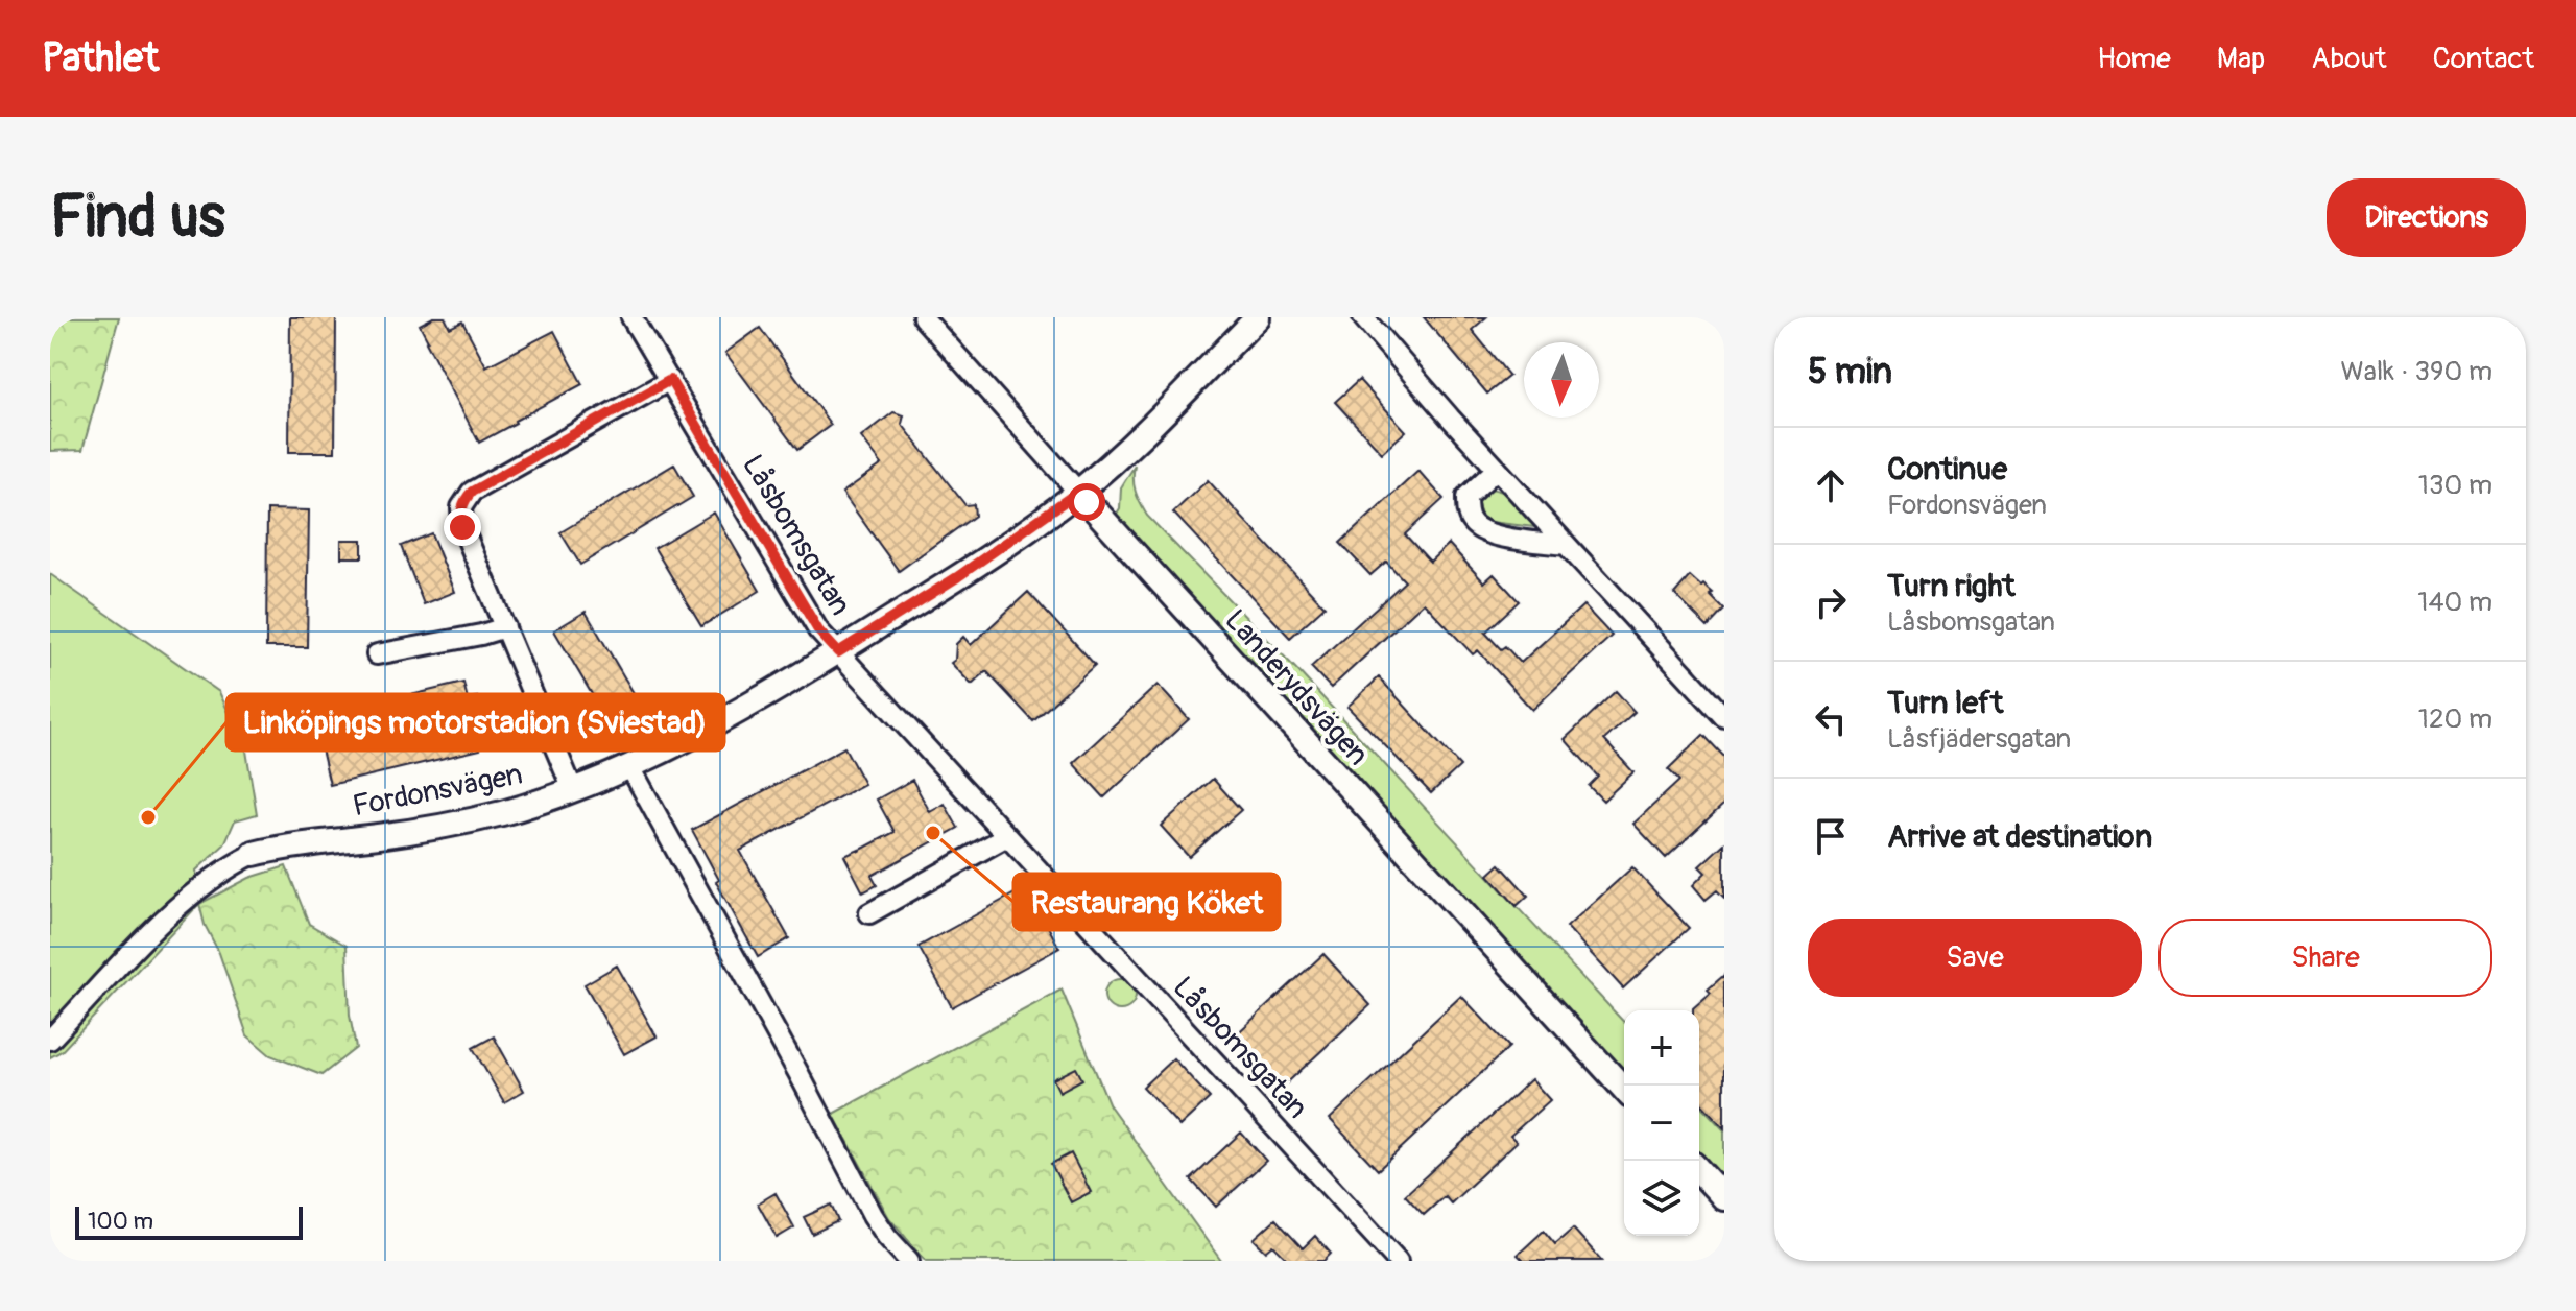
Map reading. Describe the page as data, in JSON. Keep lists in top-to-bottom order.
{
  "streets": {
    "street": ["Låsbomsgatan", "Landerydsvägen", "Fordonsvägen"]
  },
  "crossings": [
    ["Låsbomsgatan", "Fordonsvägen"],
    ["Landerydsvägen", "Fordonsvägen"]
  ],
  "places": ["Linköpings motorstadion (Sviestad)", "Restaurang Köket"],
  "scale_bar": "100 m",
  "north": "bottom",
  "page": {
    "header": "Pathlet",
    "nav": [
      "Home",
      "Map",
      "About",
      "Contact"
    ],
    "buttons": [
      "Directions",
      ["Save", "Share"]
    ],
    "title": "Find us",
    "heading": ["5 min", "Walk · 390 m"],
    "list": [
      ["Continue", "Fordonsvägen", "130 m"],
      ["Turn right", "Låsbomsgatan", "140 m"],
      ["Turn left", "Låsfjädersgatan", "120 m"],
      "Arrive at destination"
    ],
    "map_buttons": ["+", "−"],
    "scale": "100 m"
  }
}
